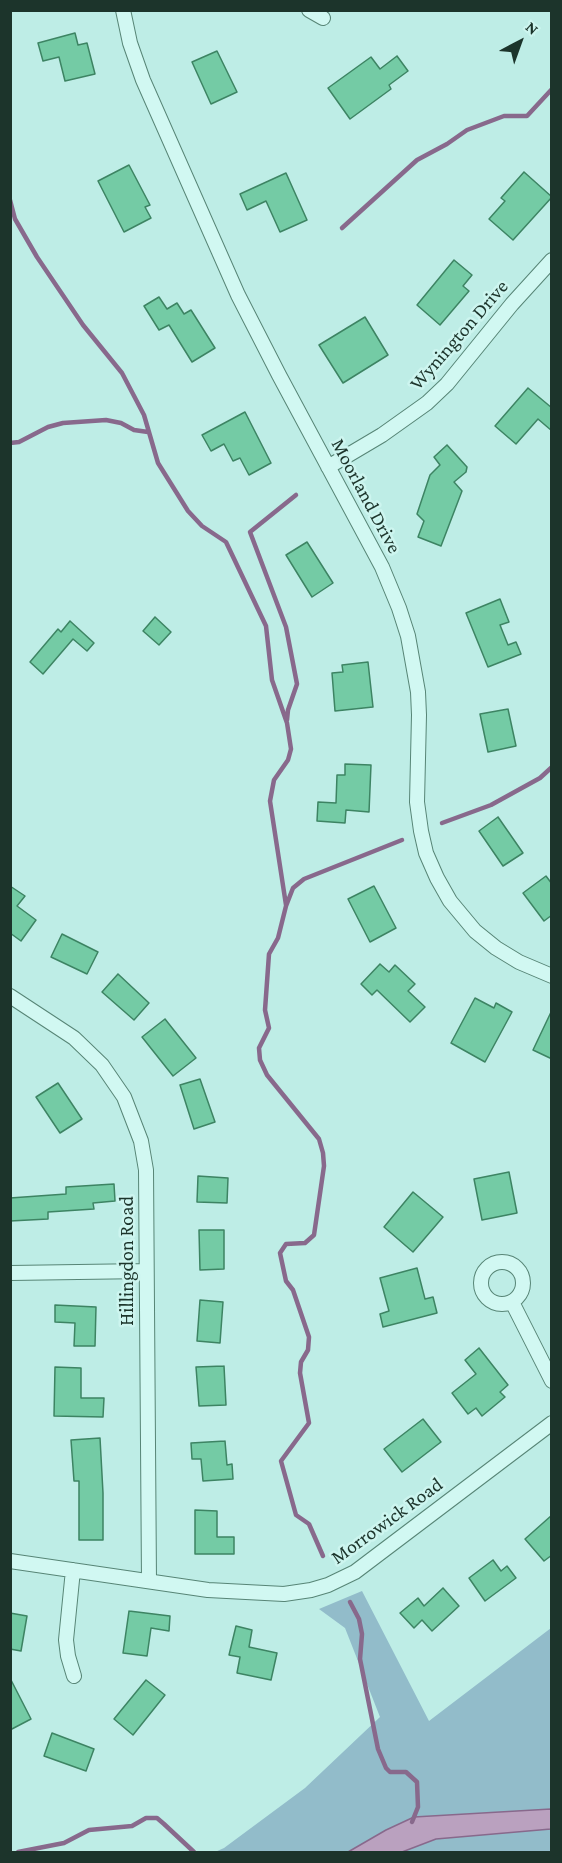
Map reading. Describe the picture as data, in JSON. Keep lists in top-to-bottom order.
{
  "streets": {
    "street": [
      "Wynington Drive",
      "Moorland Drive",
      "Hillingdon Road",
      "Morrowick Road"
    ]
  },
  "crossings": [
    ["Wynington Drive", "Moorland Drive"],
    ["Hillingdon Road", "Morrowick Road"]
  ],
  "north": "top right"
}
